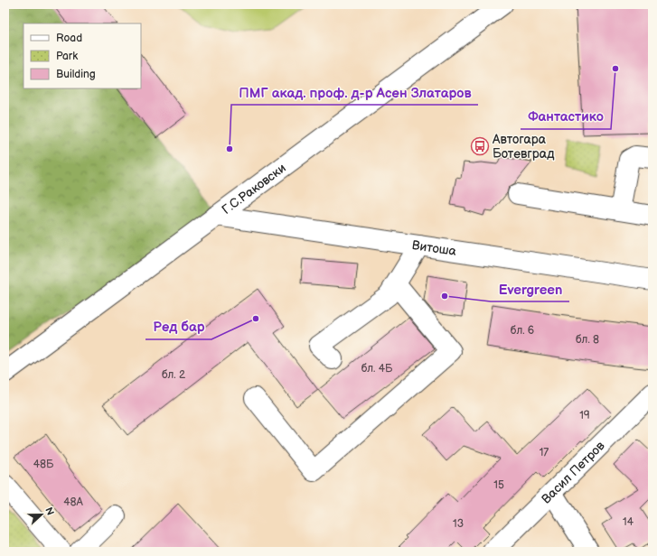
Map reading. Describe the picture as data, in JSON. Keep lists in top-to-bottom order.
{
  "streets": {
    "street": ["Г.С.Раковски", "Витоша", "Васил Петров"]
  },
  "crossings": [
    ["Г.С.Раковски", "Витоша"]
  ],
  "places": {
    "other": [
      "Фантастико",
      "ПМГ акад. проф. д-р Асен Златаров",
      "Evergreen",
      "Ред бар"
    ],
    "bus stop": ["Автогара Ботевград"]
  },
  "house_numbers": [
    "бл. 6",
    "бл. 8",
    "бл. 4Б",
    "бл. 2",
    "19",
    "17",
    "48Б",
    "15",
    "48А",
    "14",
    "13"
  ],
  "legend": ["Road", "Park", "Building"],
  "north": "right"
}
